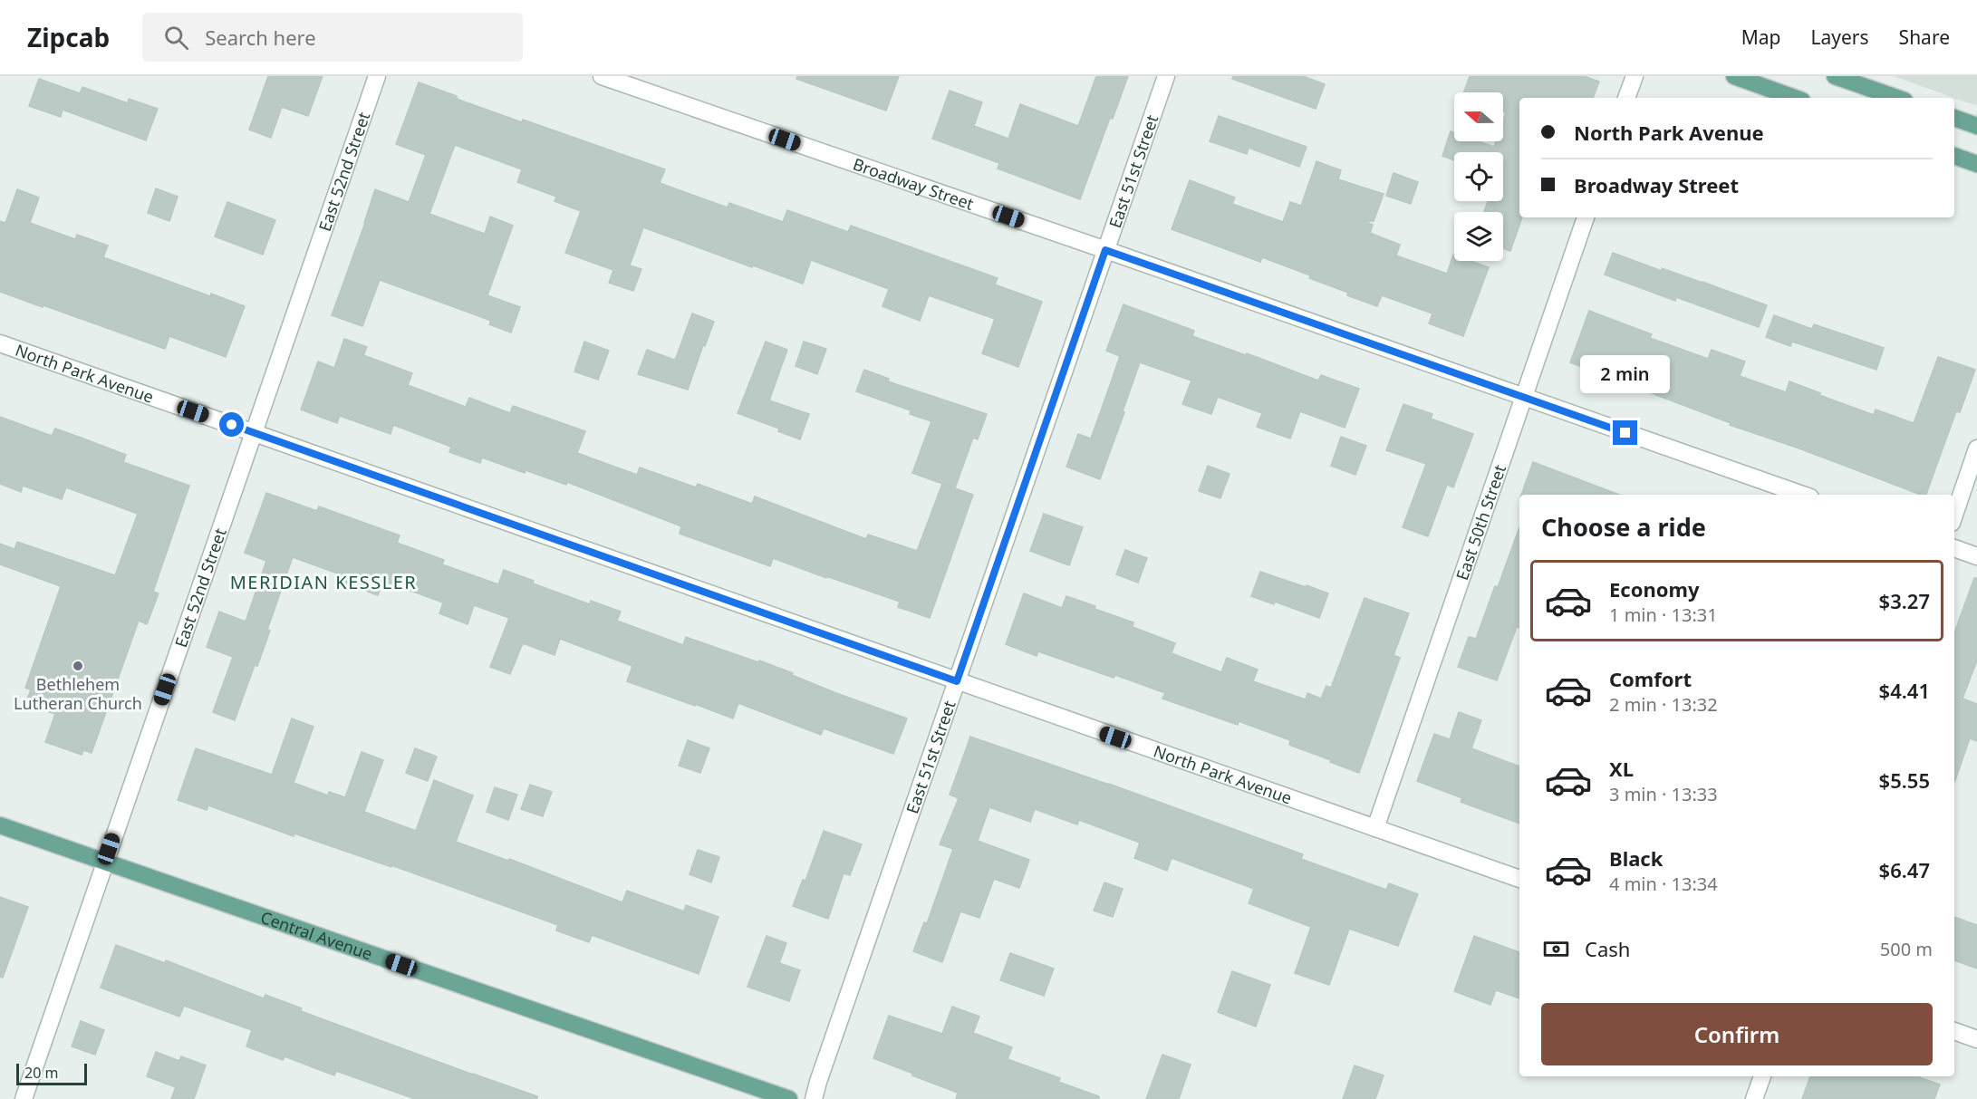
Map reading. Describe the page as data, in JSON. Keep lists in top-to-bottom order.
{
  "streets": {
    "main road": ["Central Avenue"],
    "street": [
      "East 52nd Street",
      "East 51st Street",
      "Broadway Street",
      "North Park Avenue",
      "East 50th Street"
    ]
  },
  "crossings": [
    ["East 52nd Street", "North Park Avenue"],
    ["East 52nd Street", "Central Avenue"],
    ["East 51st Street", "Broadway Street"],
    ["East 51st Street", "North Park Avenue"],
    ["Broadway Street", "East 50th Street"],
    ["North Park Avenue", "East 50th Street"]
  ],
  "districts": ["MERIDIAN KESSLER"],
  "places": ["Bethlehem Lutheran Church"],
  "scale_bar": "20 m",
  "north": "left",
  "page": {
    "header": "Zipcab",
    "search": "Search here",
    "nav": ["Map", "Layers", "Share"],
    "banner": ["North Park Avenue", "Broadway Street"],
    "bubble": "2 min",
    "heading": "Choose a ride",
    "list": [
      {
        "name": "Economy",
        "note": "1 min · 13:31",
        "value": "$3.27"
      },
      {
        "name": "Comfort",
        "note": "2 min · 13:32",
        "value": "$4.41"
      },
      {
        "name": "XL",
        "note": "3 min · 13:33",
        "value": "$5.55"
      },
      {
        "name": "Black",
        "note": "4 min · 13:34",
        "value": "$6.47"
      }
    ],
    "pay": ["Cash", "500 m"],
    "buttons": "Confirm",
    "scale": "20 m"
  }
}
